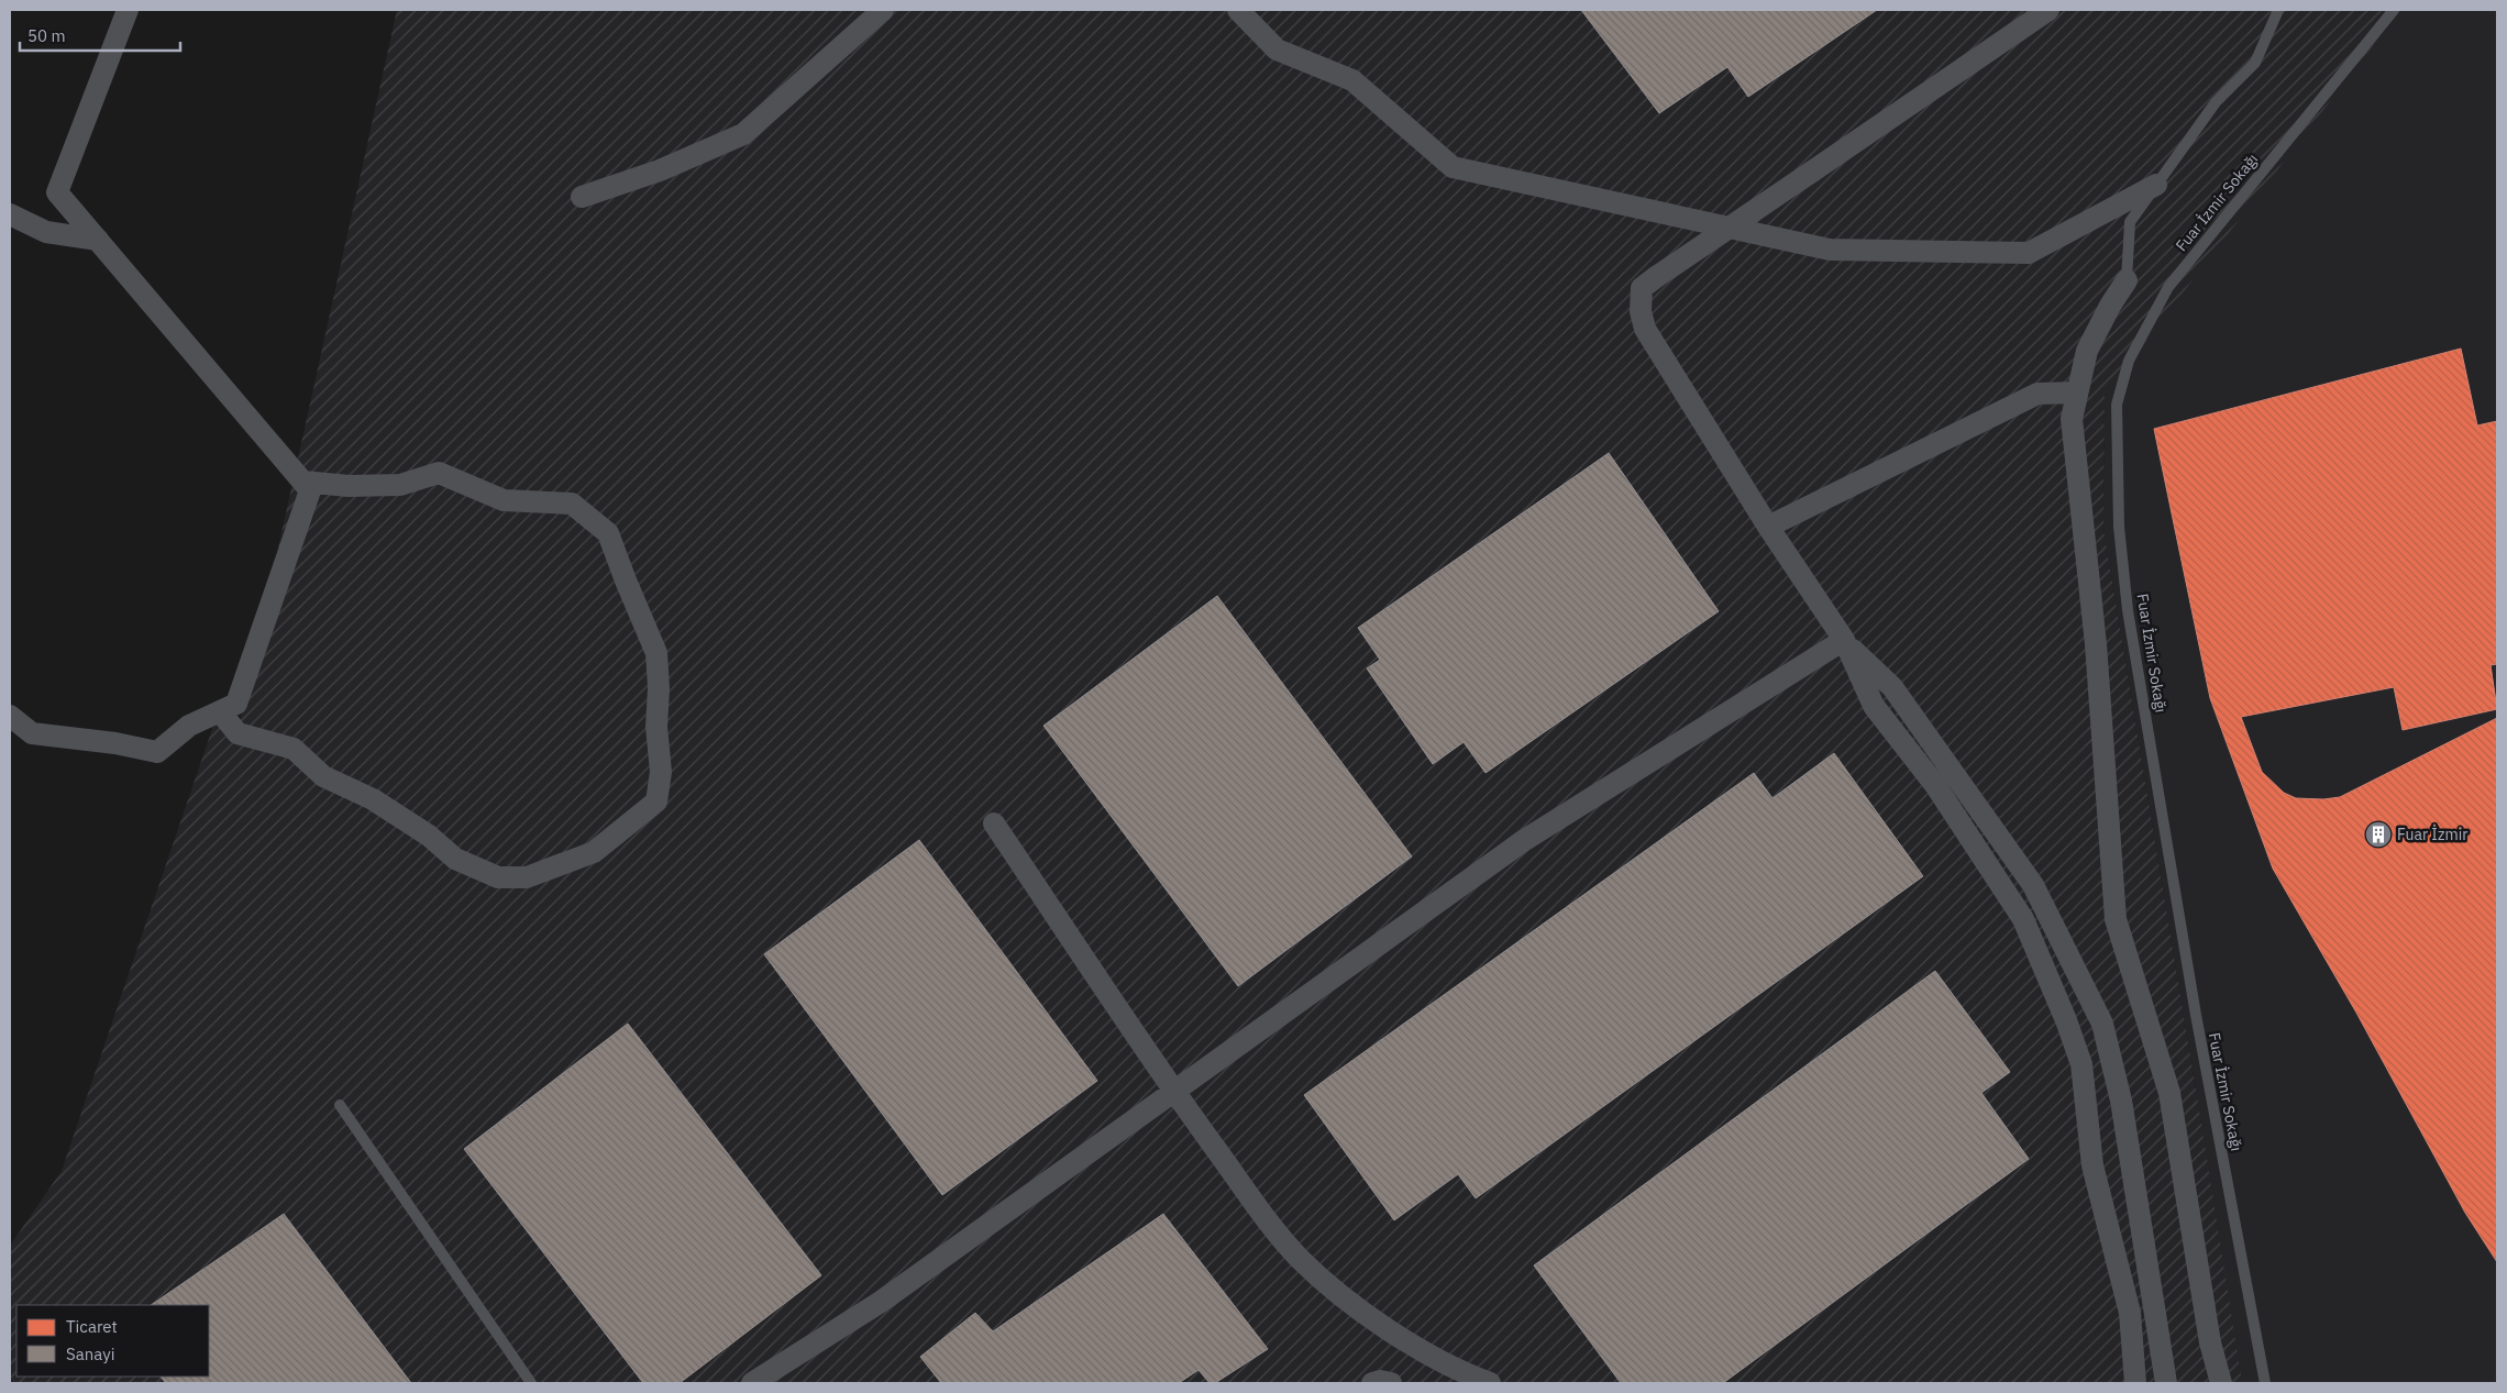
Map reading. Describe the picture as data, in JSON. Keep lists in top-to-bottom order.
{
  "streets": {
    "lane": ["Fuar İzmir Sokağı"]
  },
  "places": {
    "building": ["Fuar İzmir"]
  },
  "legend": ["Ticaret", "Sanayi"],
  "scale_bar": "50 m"
}
